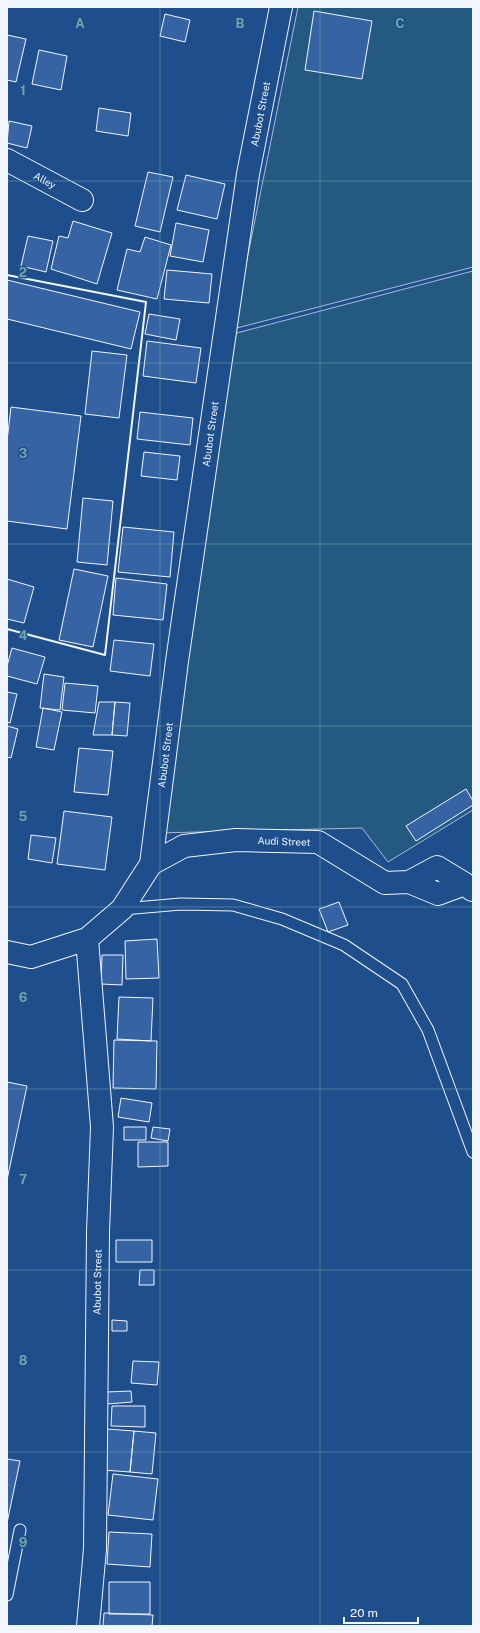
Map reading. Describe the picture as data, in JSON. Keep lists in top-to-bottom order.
{
  "streets": {
    "street": ["Abubot Street", "Alley", "Audi Street"]
  },
  "crossings": [
    ["Abubot Street", "Audi Street"]
  ],
  "scale_bar": "20 m",
  "grid": {
    "columns": ["A", "B", "C"],
    "rows": [
      "1",
      "2",
      "3",
      "4",
      "5",
      "6",
      "7",
      "8",
      "9"
    ]
  }
}
